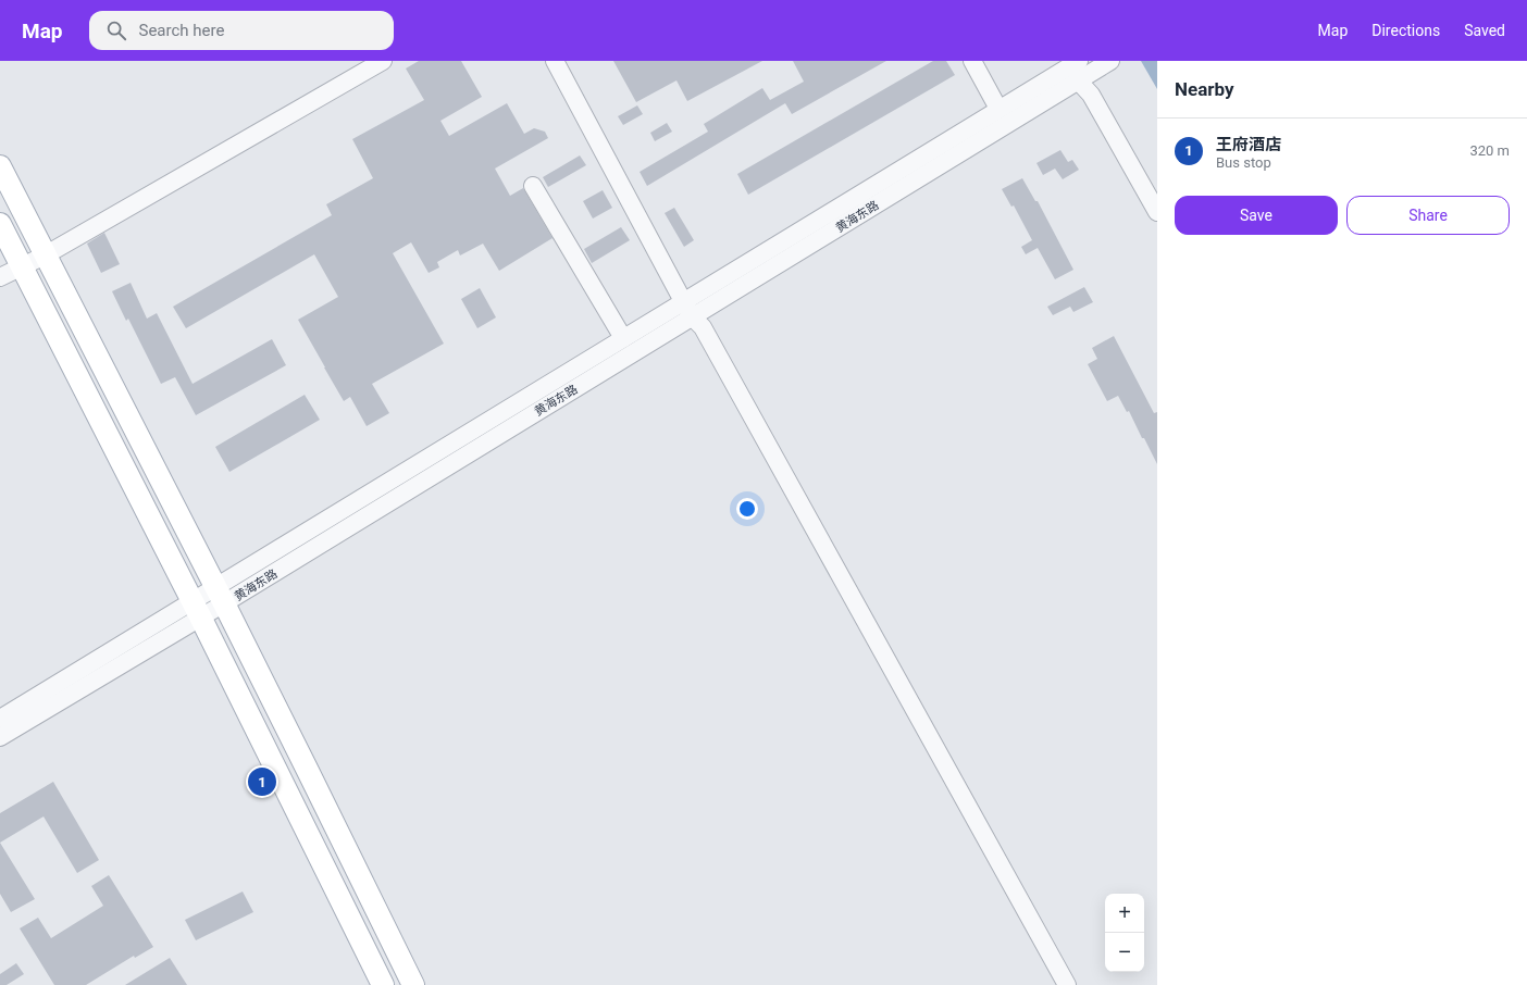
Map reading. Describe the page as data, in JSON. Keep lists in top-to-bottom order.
{
  "streets": {
    "street": ["黄海东路"]
  },
  "page": {
    "header": "Map",
    "search": "Search here",
    "nav": ["Map", "Directions", "Saved"],
    "heading": "Nearby",
    "list": [
      {
        "mark": "1",
        "name": "王府酒店",
        "note": "Bus stop",
        "value": "320 m"
      }
    ],
    "buttons": ["Save", "Share"],
    "pins": "1",
    "map_buttons": ["+", "−"]
  }
}
